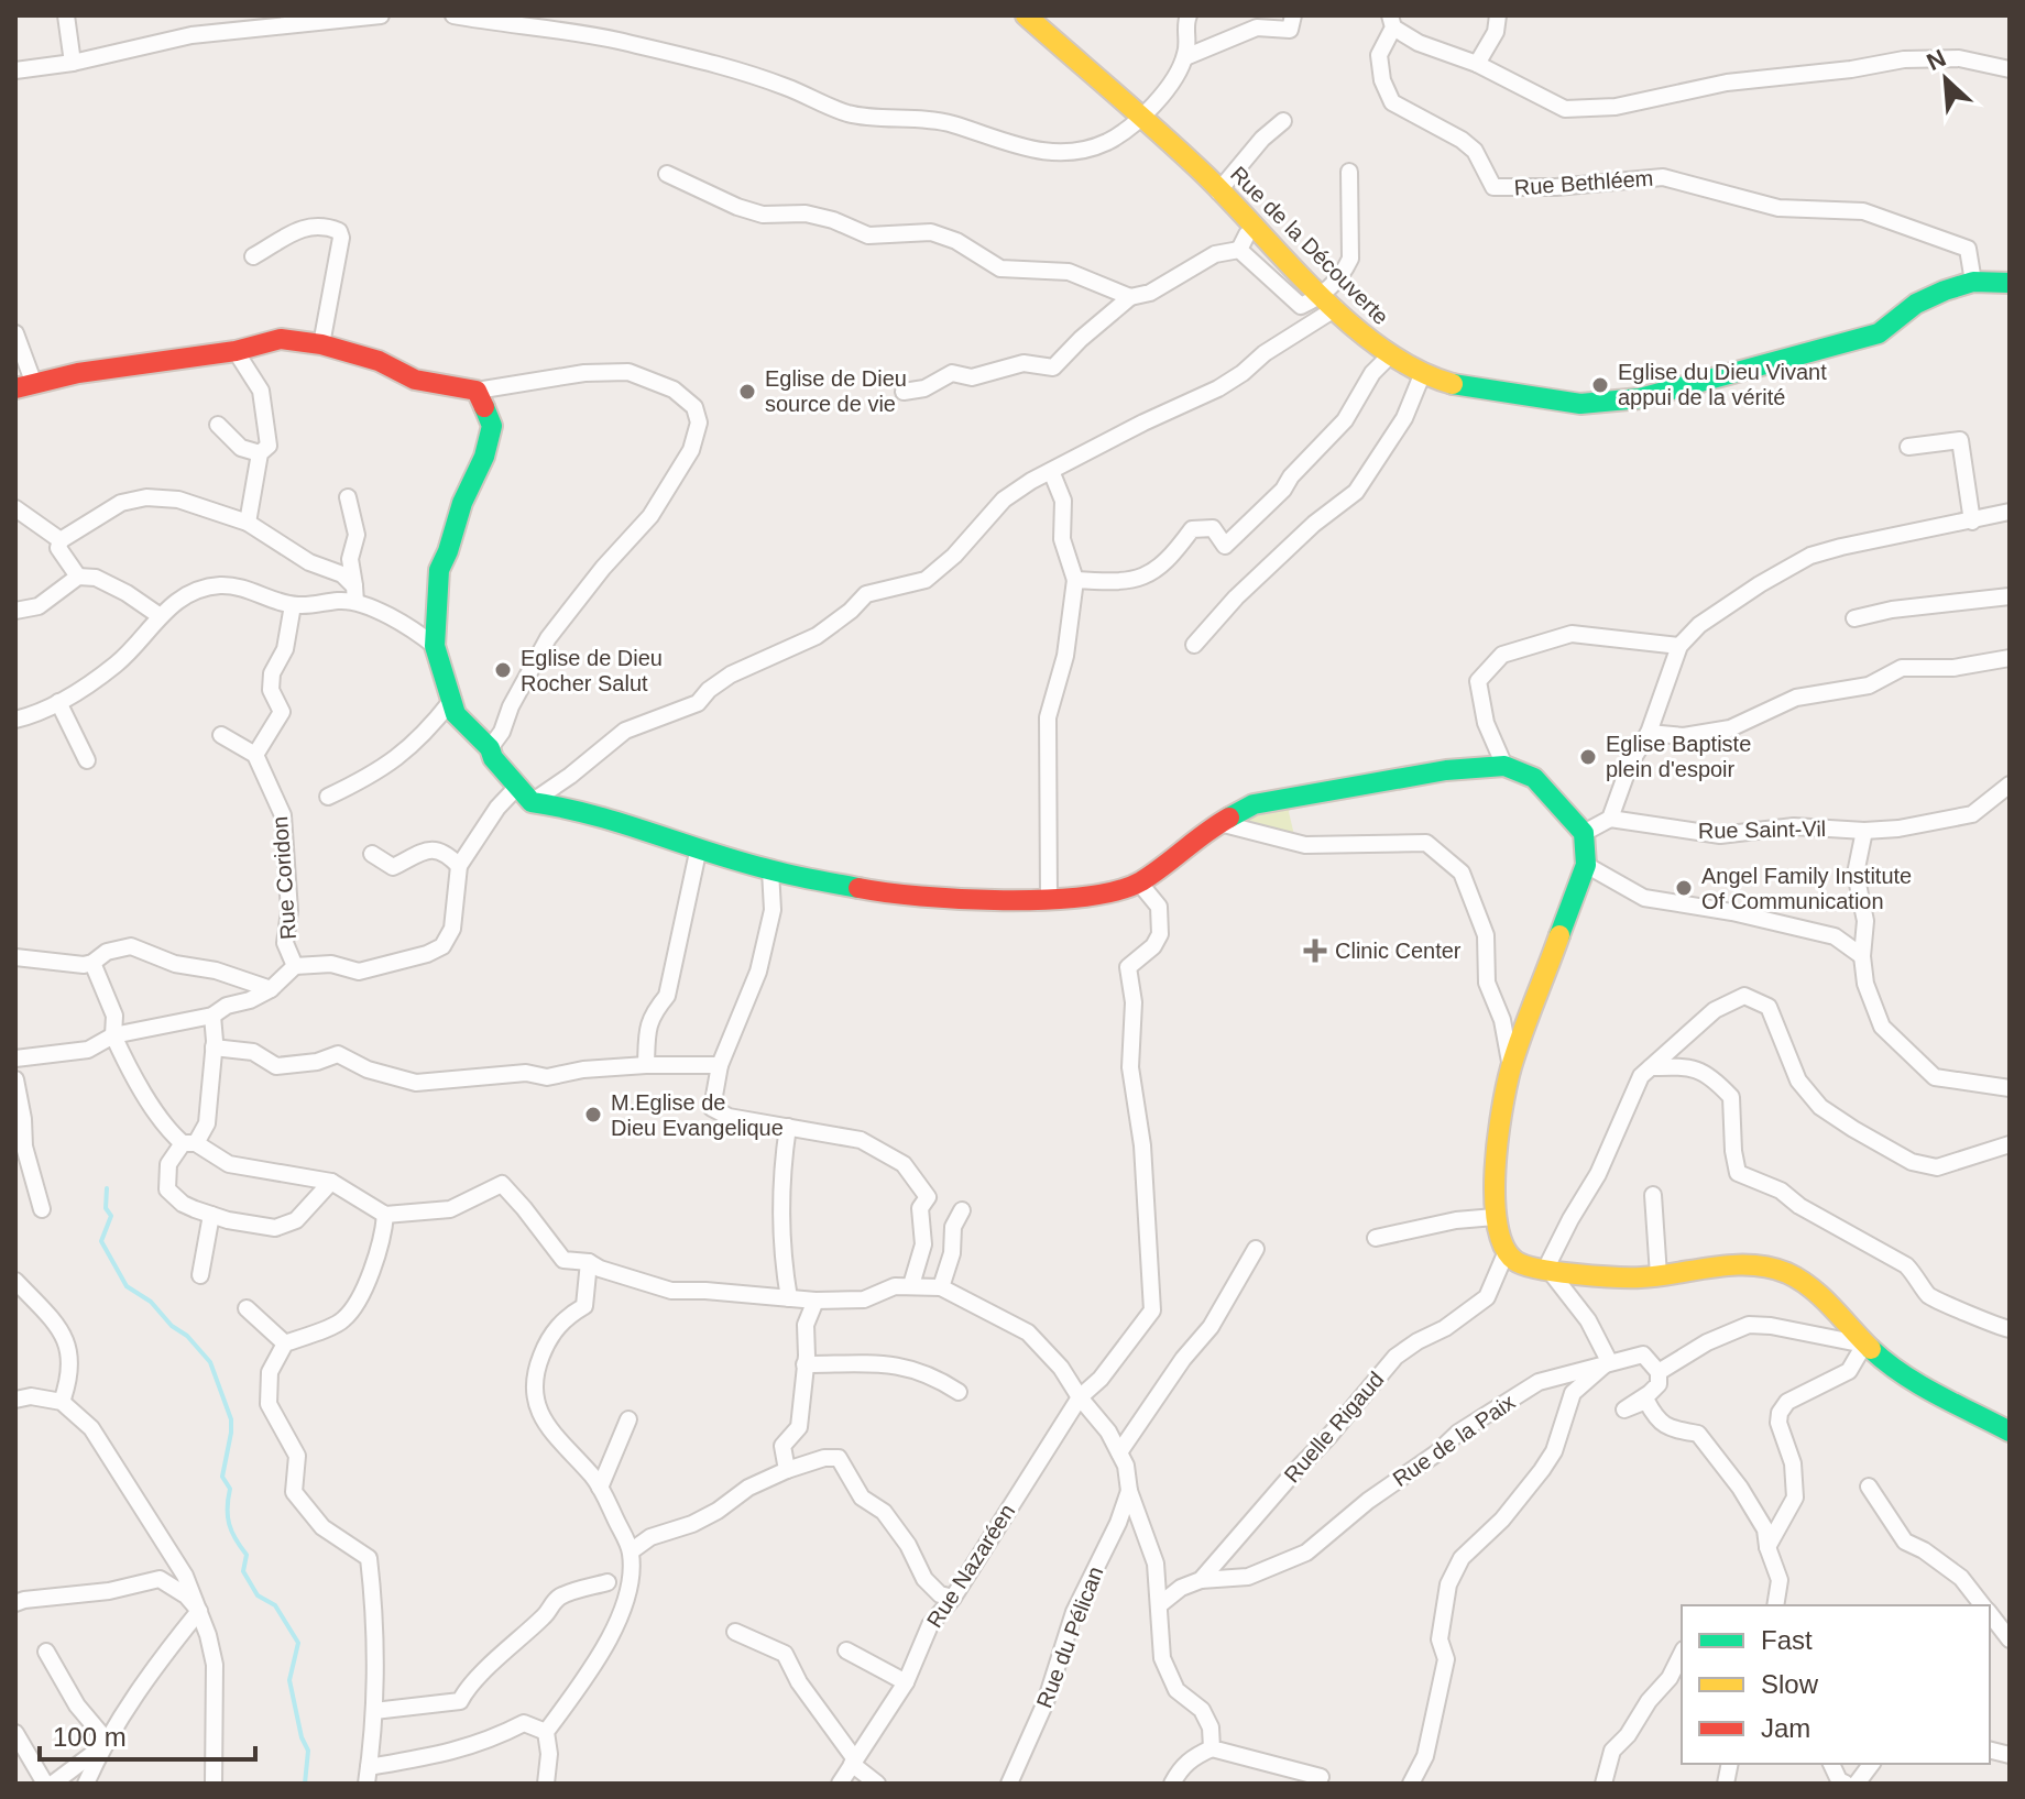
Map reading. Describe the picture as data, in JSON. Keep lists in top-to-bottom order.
{
  "streets": {
    "street": [
      "Rue Bethléem",
      "Rue de la Découverte",
      "Rue Saint-Vil",
      "Rue Coridon",
      "Ruelle Rigaud",
      "Rue de la Paix",
      "Rue Nazaréen",
      "Rue du Pélican"
    ]
  },
  "crossings": [
    ["Rue Bethléem", "Rue de la Découverte"],
    ["Ruelle Rigaud", "Rue de la Paix"]
  ],
  "places": {
    "other": [
      "Eglise du Dieu Vivant appui de la vérité",
      "Eglise de Dieu source de vie",
      "Eglise de Dieu Rocher Salut",
      "Eglise Baptiste plein d'espoir",
      "Angel Family Institute Of Communication",
      "M.Eglise de Dieu Evangelique"
    ],
    "health": ["Clinic Center"]
  },
  "legend": ["Fast", "Slow", "Jam"],
  "scale_bar": "100 m",
  "north": "top left"
}
